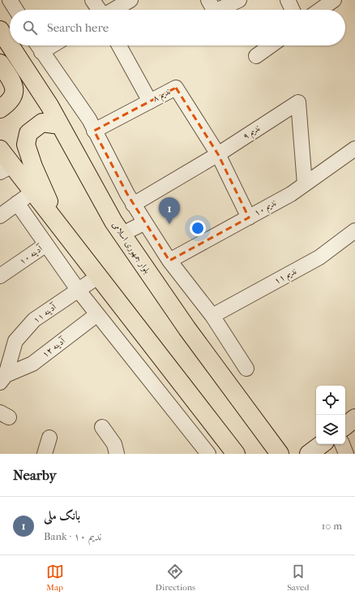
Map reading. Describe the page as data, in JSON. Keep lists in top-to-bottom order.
{
  "streets": {
    "main road": ["بلوار جمهوری اسلامی"],
    "street": [
      "ندیم ۸",
      "ندیم ۹",
      "ندیم ۱۰",
      "آدینه ۱۰",
      "ندیم ۱۱",
      "آدینه ۱۱",
      "آدینه ۱۲"
    ]
  },
  "crossings": [
    ["ندیم ۸", "ندیم ۹"],
    ["ندیم ۹", "ندیم ۱۰"],
    ["آدینه ۱۱", "آدینه ۱۲"]
  ],
  "page": {
    "search": "Search here",
    "pins": "1",
    "heading": "Nearby",
    "list": [
      {
        "mark": "1",
        "name": "بانک ملی",
        "note": "Bank · ندیم ۱۰",
        "value": "10 m"
      }
    ],
    "nav": ["Map", "Directions", "Saved"]
  }
}
